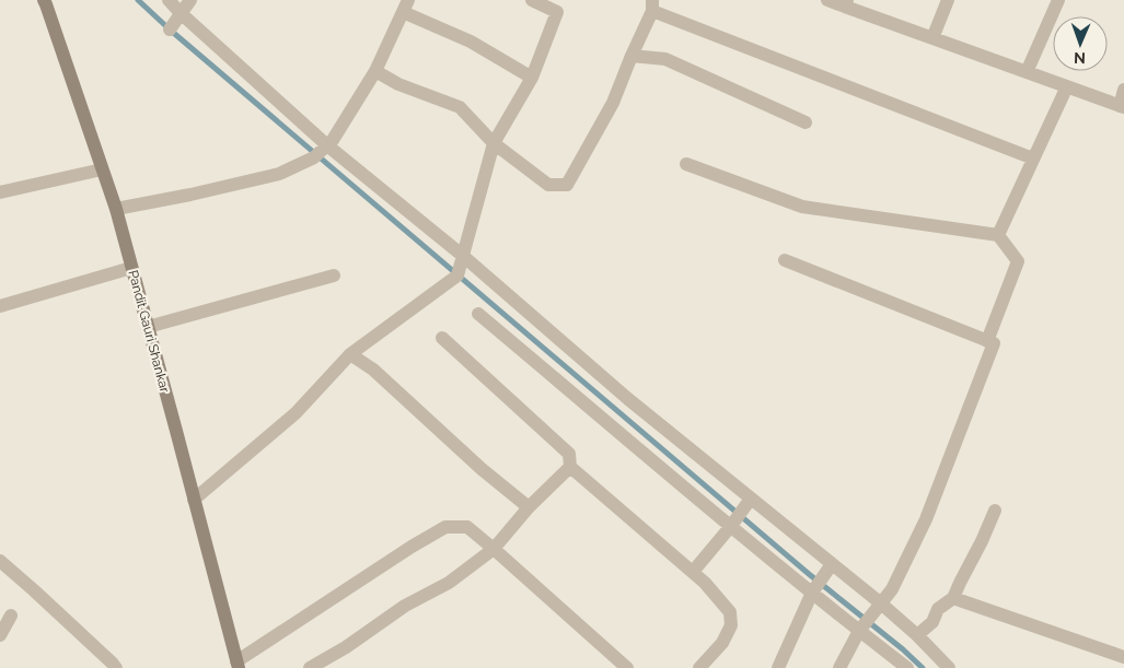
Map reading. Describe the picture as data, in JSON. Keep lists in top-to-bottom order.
{
  "streets": {
    "street": ["Pandit Gauri Shankar"]
  },
  "north": "bottom"
}
